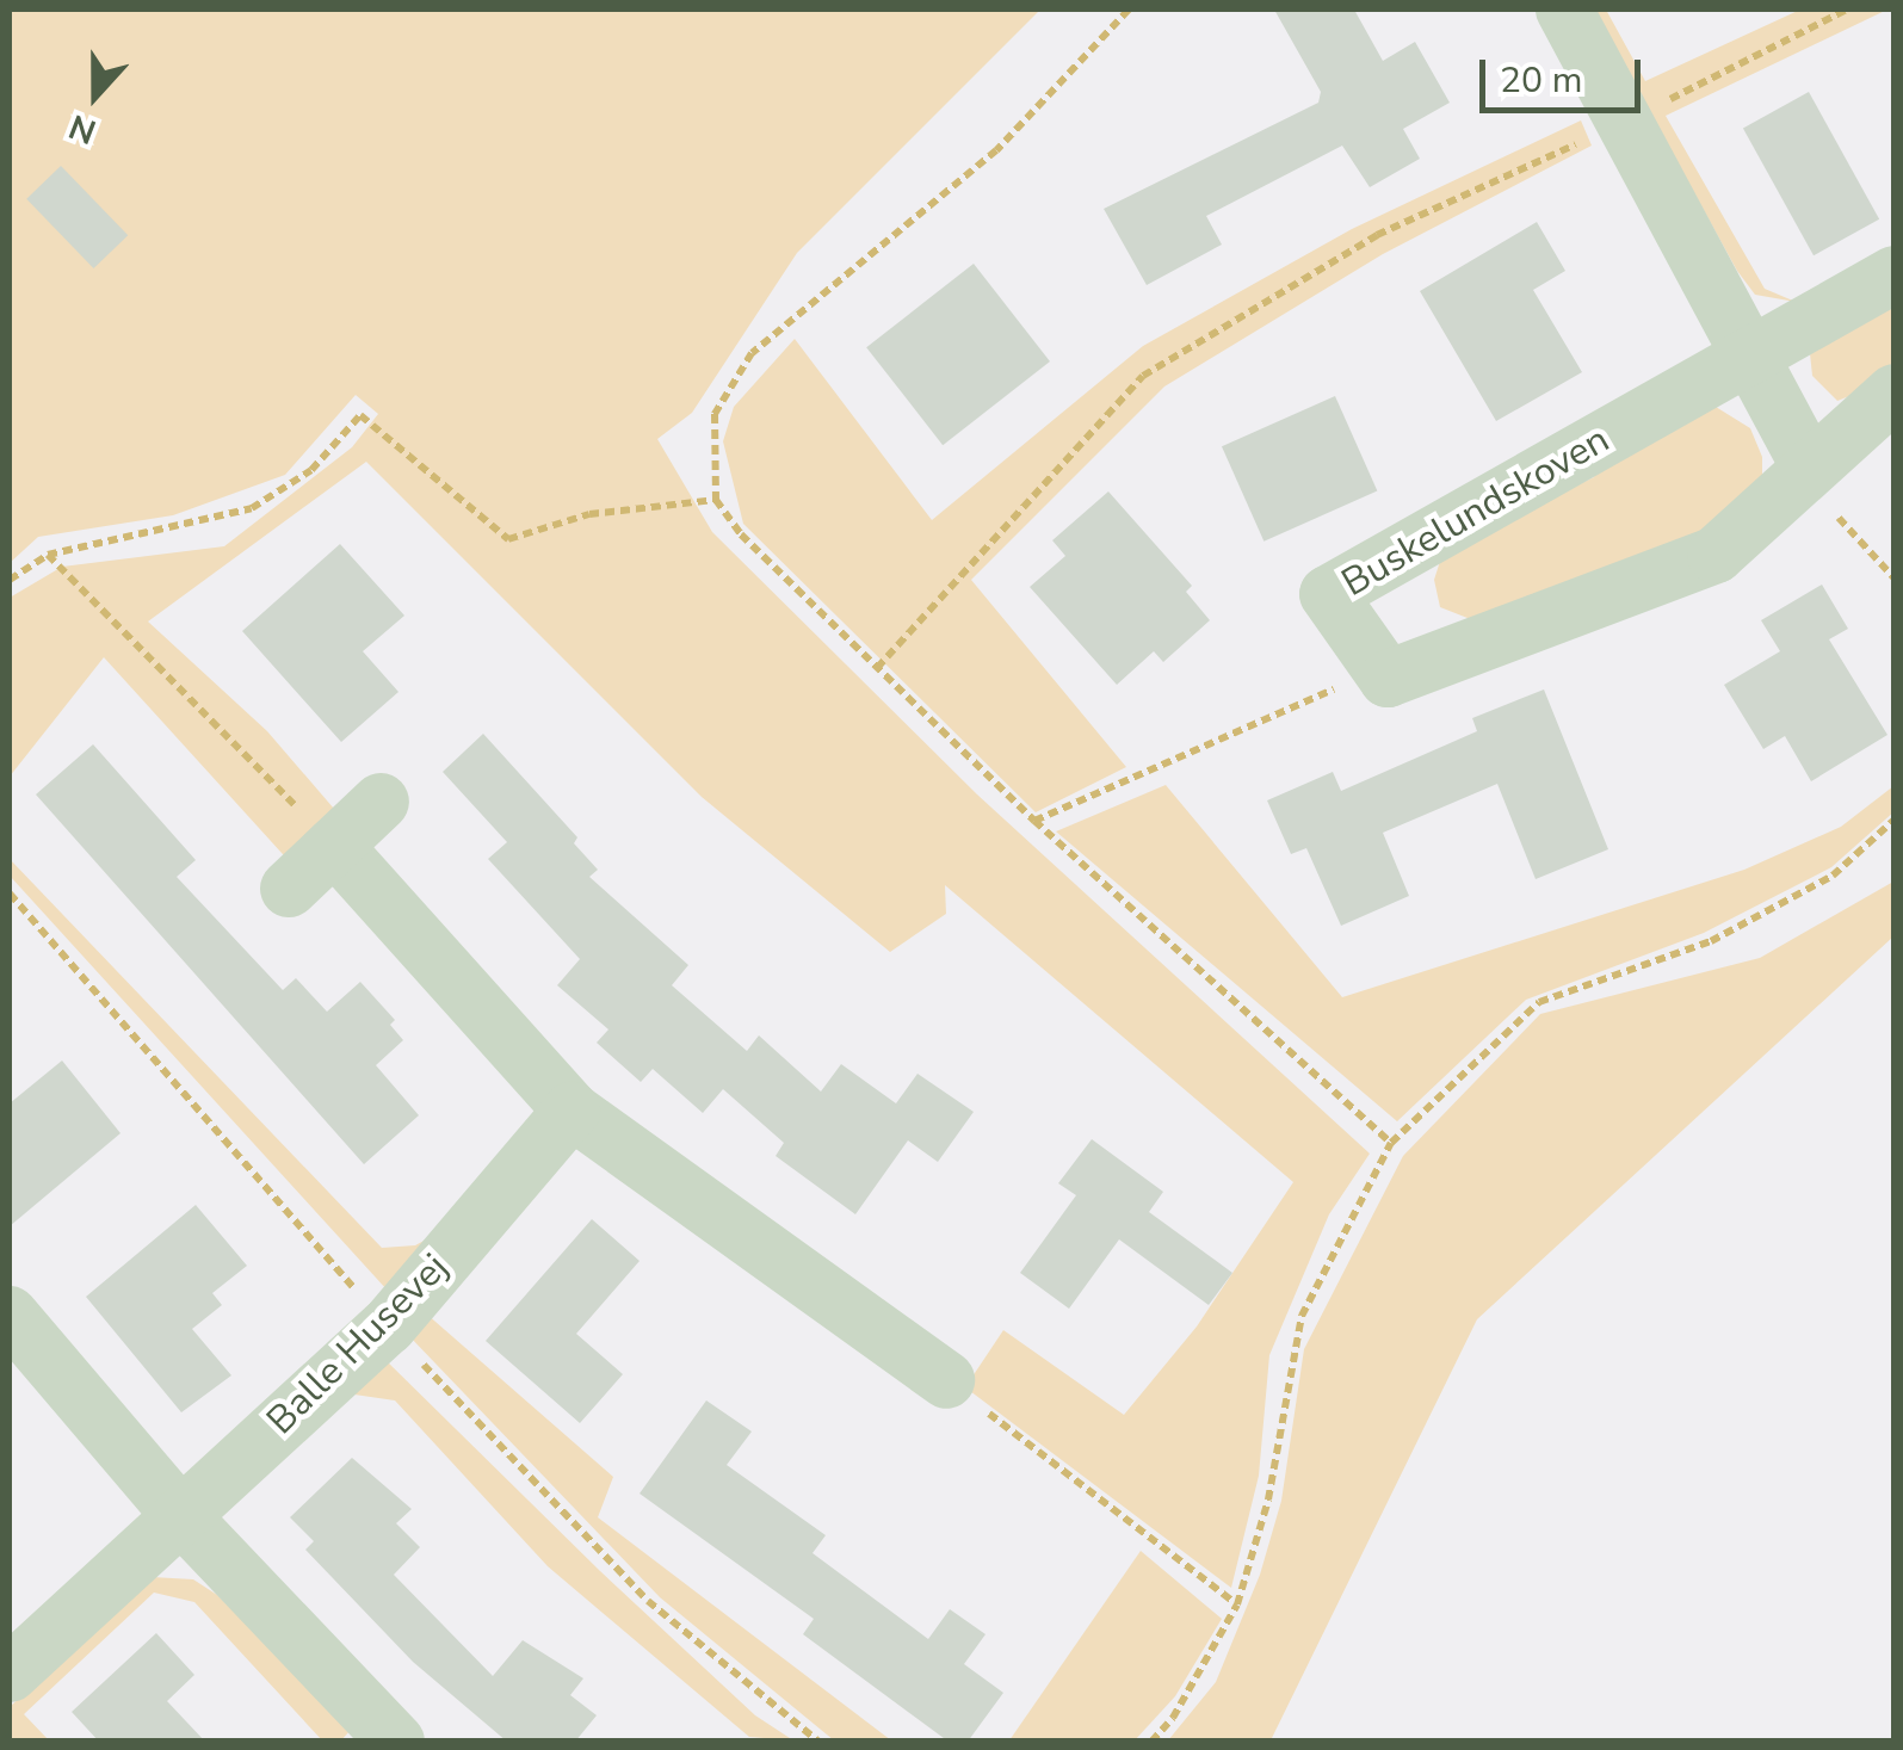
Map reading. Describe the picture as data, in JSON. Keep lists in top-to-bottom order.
{
  "streets": {
    "street": ["Buskelundskoven", "Balle Husevej"]
  },
  "scale_bar": "20 m",
  "north": "bottom"
}
